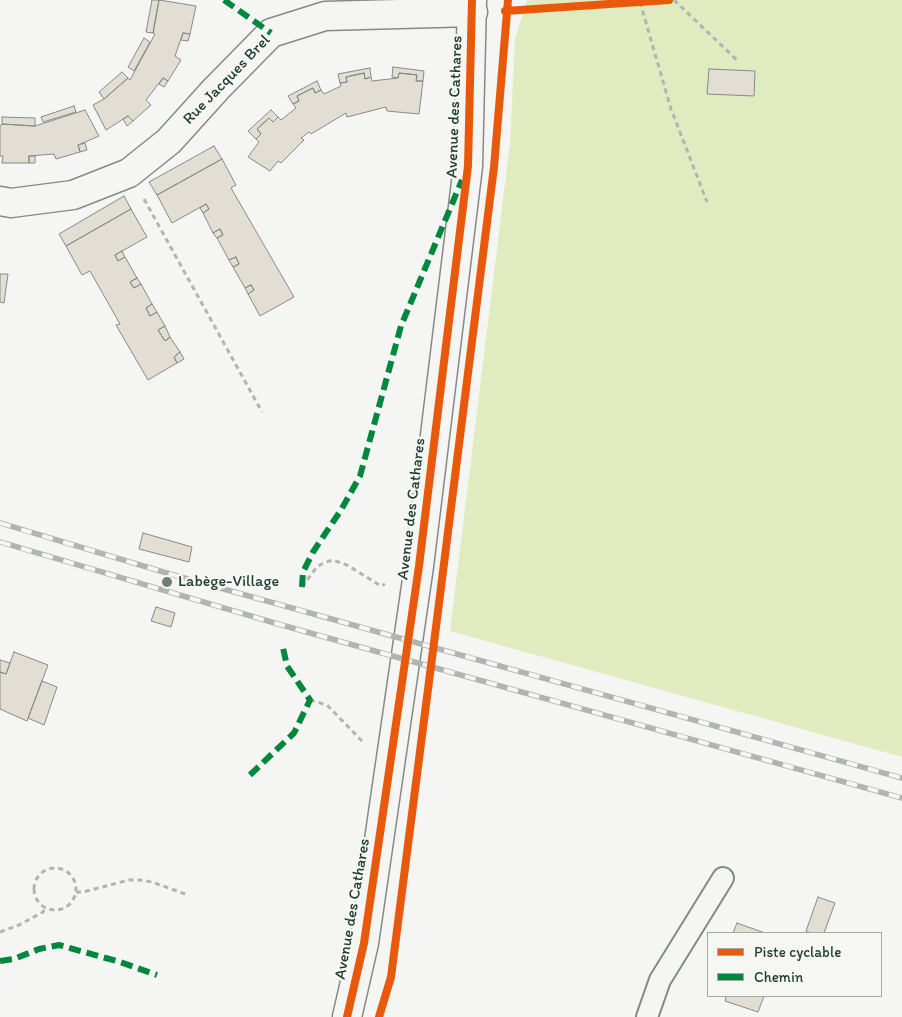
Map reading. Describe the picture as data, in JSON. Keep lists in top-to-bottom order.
{
  "streets": {
    "street": ["Rue Jacques Brel", "Avenue des Cathares"]
  },
  "crossings": [
    ["Rue Jacques Brel", "Avenue des Cathares"]
  ],
  "places": ["Labège-Village"],
  "legend": ["Piste cyclable", "Chemin"]
}
